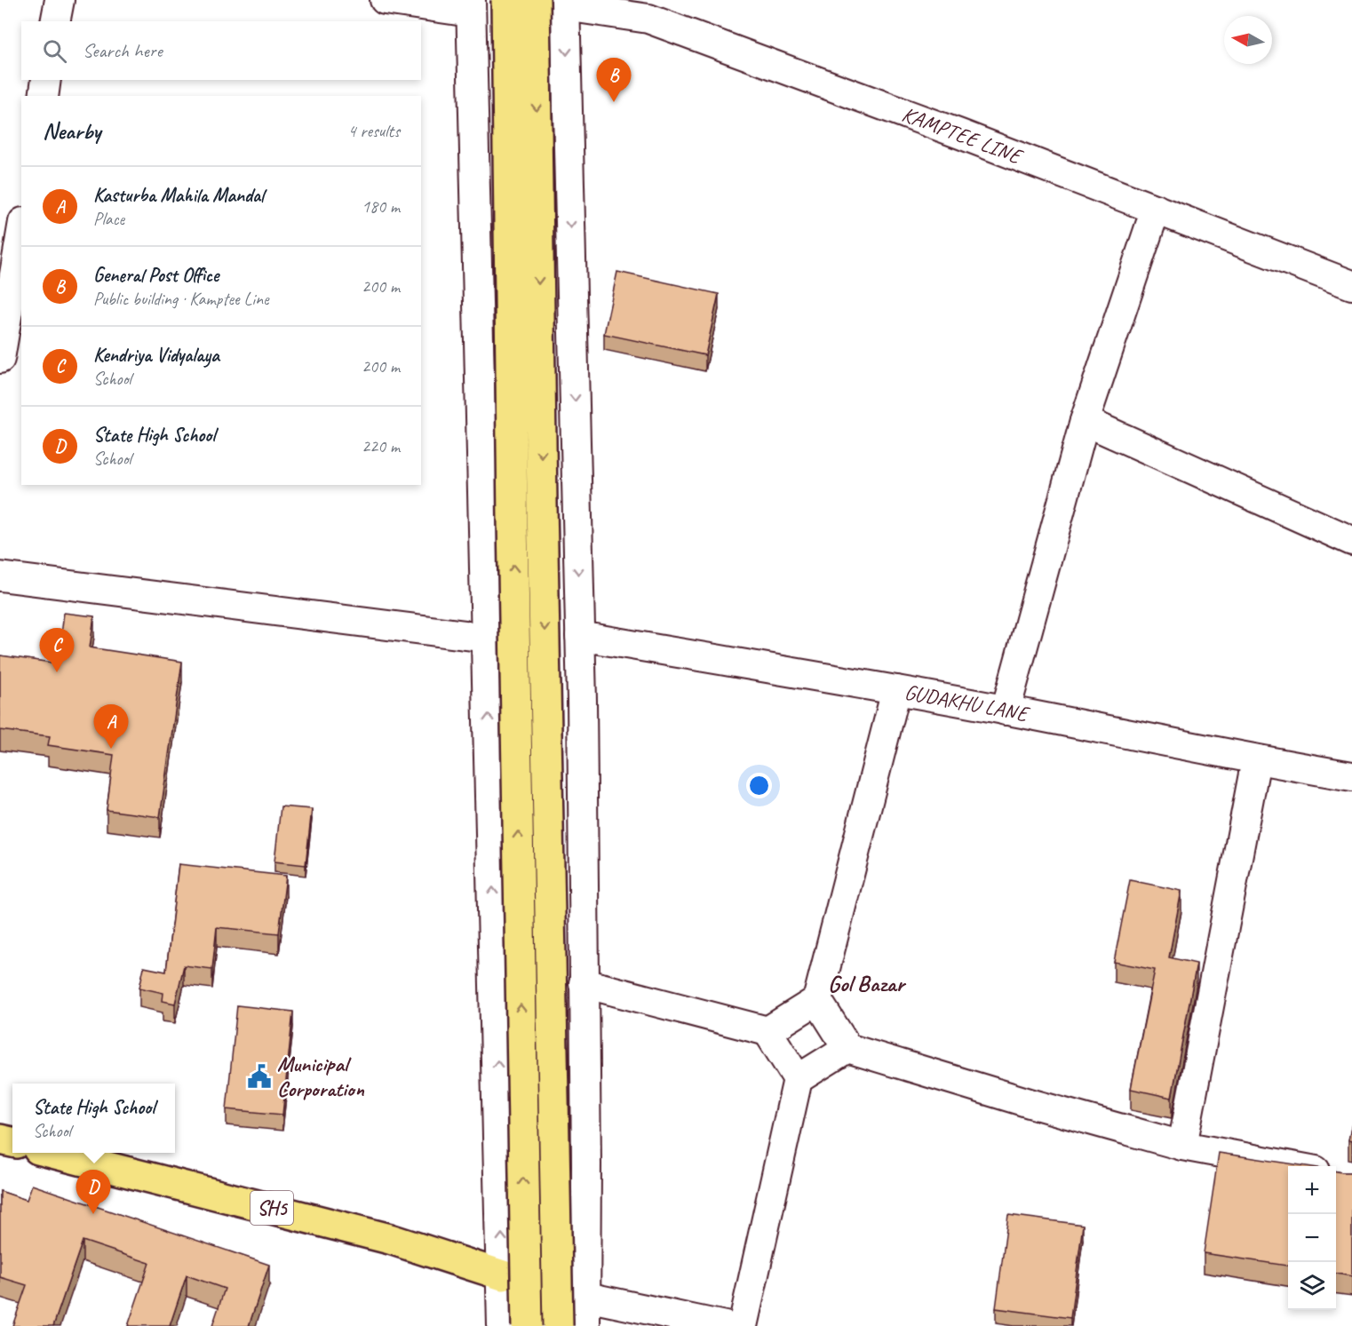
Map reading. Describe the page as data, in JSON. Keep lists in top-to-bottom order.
{
  "streets": {
    "main road": ["SH5"],
    "street": ["KAMPTEE LINE", "GUDAKHU LANE"]
  },
  "districts": ["Gol Bazar"],
  "places": {
    "public building": ["Municipal Corporation"]
  },
  "north": "left",
  "page": {
    "search": "Search here",
    "pins": [
      "B",
      "C",
      "A",
      "D"
    ],
    "heading": ["Nearby", "4 results"],
    "list": [
      {
        "mark": "A",
        "name": "Kasturba Mahila Mandal",
        "note": "Place",
        "value": "180 m"
      },
      {
        "mark": "B",
        "name": "General Post Office",
        "note": "Public building · Kamptee Line",
        "value": "200 m"
      },
      {
        "mark": "C",
        "name": "Kendriya Vidyalaya",
        "note": "School",
        "value": "200 m"
      },
      {
        "mark": "D",
        "name": "State High School",
        "note": "School",
        "value": "220 m"
      }
    ],
    "popup": ["State High School", "School"],
    "map_buttons": ["+", "−"]
  }
}
